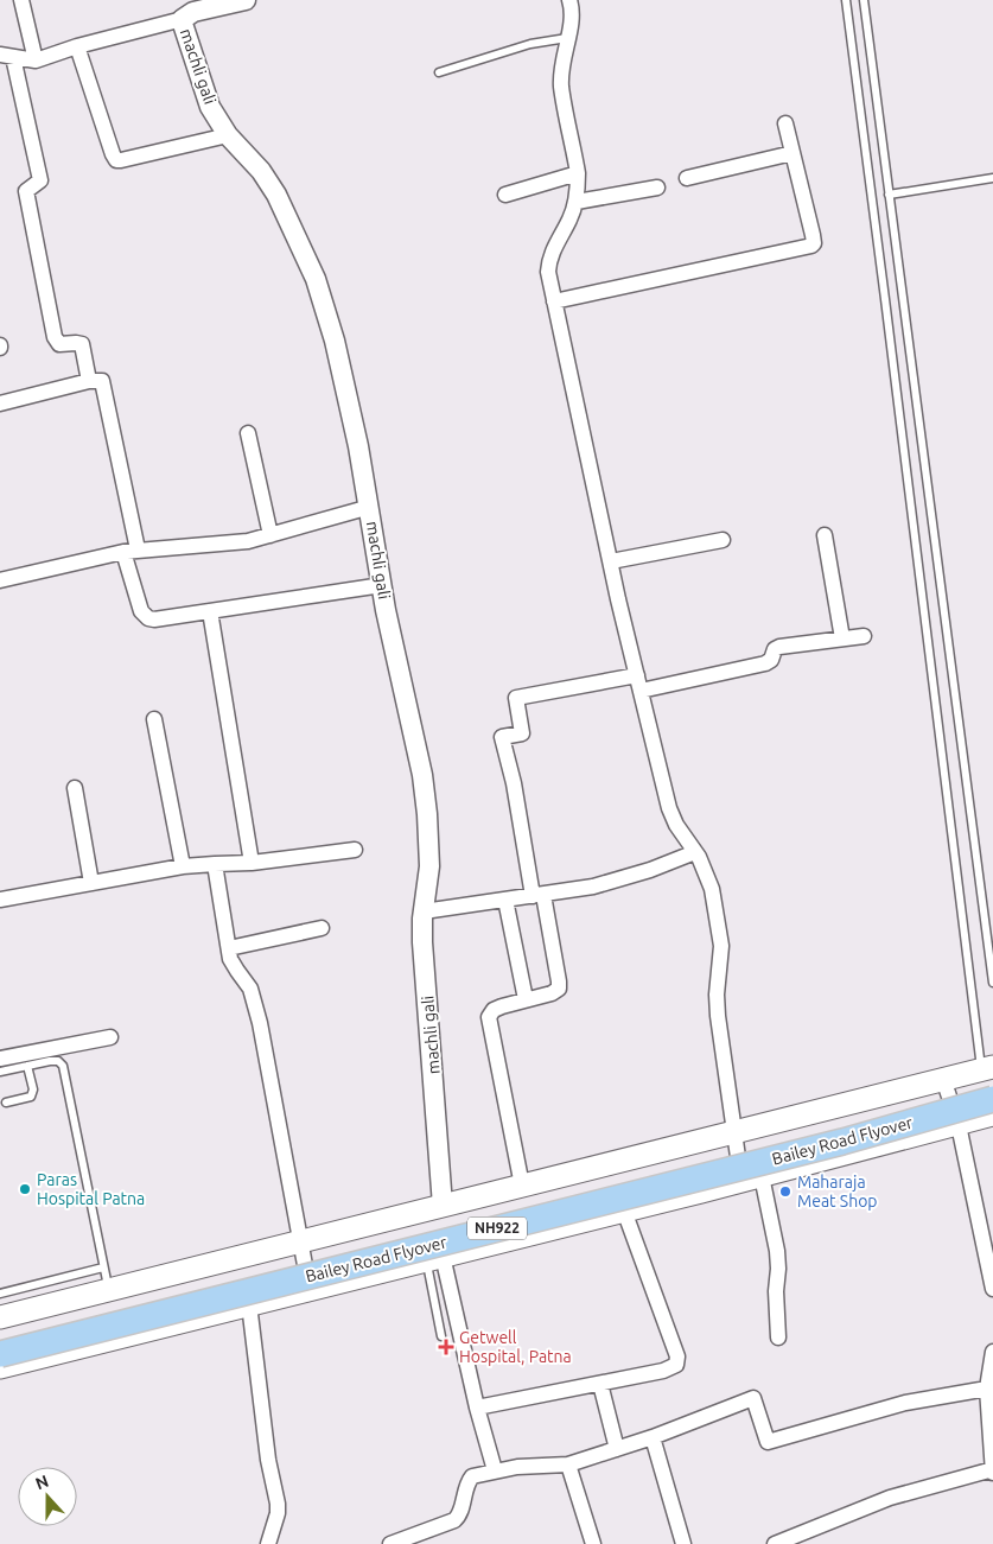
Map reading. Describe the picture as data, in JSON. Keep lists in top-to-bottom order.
{
  "streets": {
    "highway": ["Bailey Road Flyover", "NH922"],
    "street": ["machli gali"]
  },
  "places": {
    "other": ["Paras Hospital Patna", "Maharaja Meat Shop"],
    "health": ["Getwell Hospital, Patna"]
  },
  "north": "top"
}
